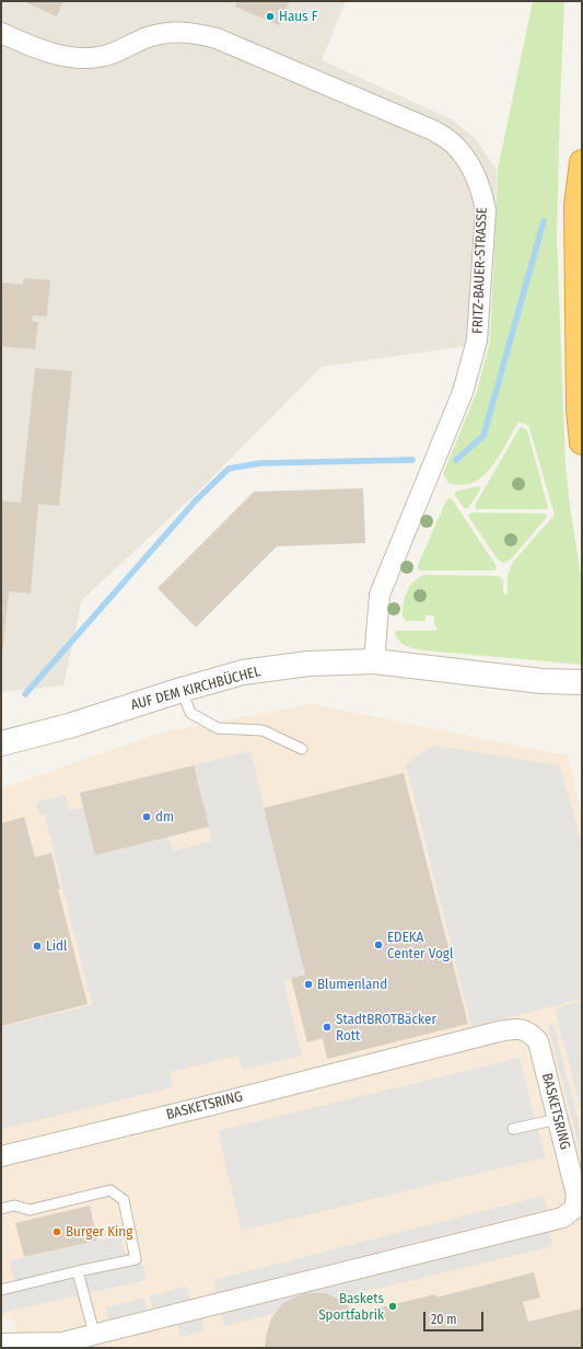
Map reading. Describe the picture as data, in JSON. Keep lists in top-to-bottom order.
{
  "streets": {
    "street": ["FRITZ-BAUER-STRASSE", "AUF DEM KIRCHBÜCHEL", "BASKETSRING"]
  },
  "crossings": [
    ["FRITZ-BAUER-STRASSE", "AUF DEM KIRCHBÜCHEL"]
  ],
  "places": [
    "Haus F",
    "dm",
    "EDEKA Center Vogl",
    "Lidl",
    "Blumenland",
    "StadtBROTBäcker Rott",
    "Burger King",
    "Baskets Sportfabrik"
  ],
  "scale_bar": "20 m"
}
